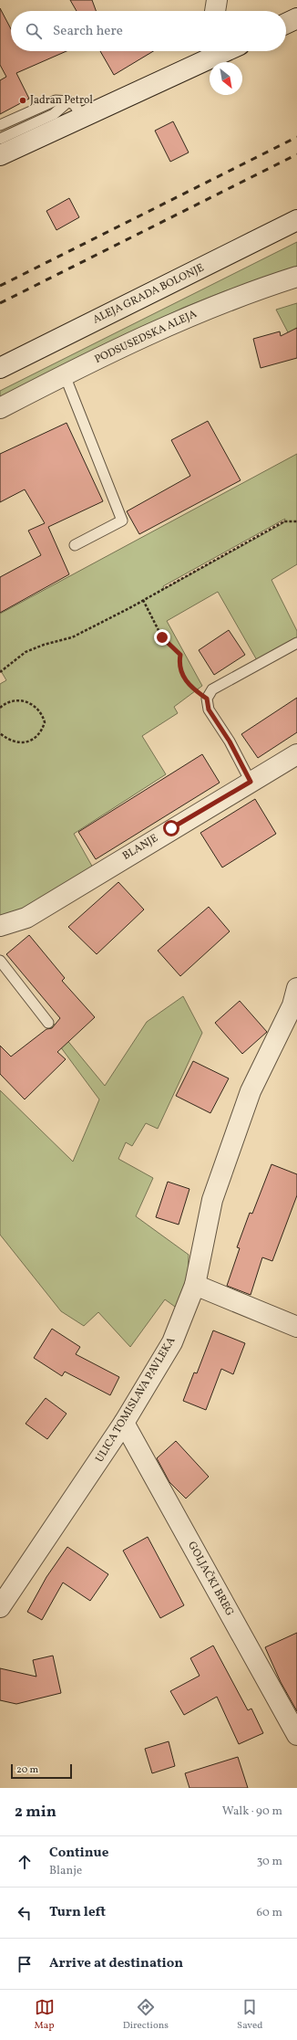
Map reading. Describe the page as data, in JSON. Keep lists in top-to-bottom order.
{
  "streets": {
    "street": [
      "ALEJA GRADA BOLONJE",
      "PODSUSEDSKA ALEJA",
      "BLANJE",
      "ULICA TOMISLAVA PAVLEKA",
      "GOLJAČKI BREG"
    ]
  },
  "crossings": [
    ["ULICA TOMISLAVA PAVLEKA", "GOLJAČKI BREG"]
  ],
  "places": ["Jadran Petrol"],
  "scale_bar": "20 m",
  "north": "bottom right",
  "page": {
    "search": "Search here",
    "scale": "20 m",
    "heading": ["2 min", "Walk · 90 m"],
    "list": [
      ["Continue", "Blanje", "30 m"],
      ["Turn left", "60 m"],
      "Arrive at destination"
    ],
    "nav": ["Map", "Directions", "Saved"]
  }
}
